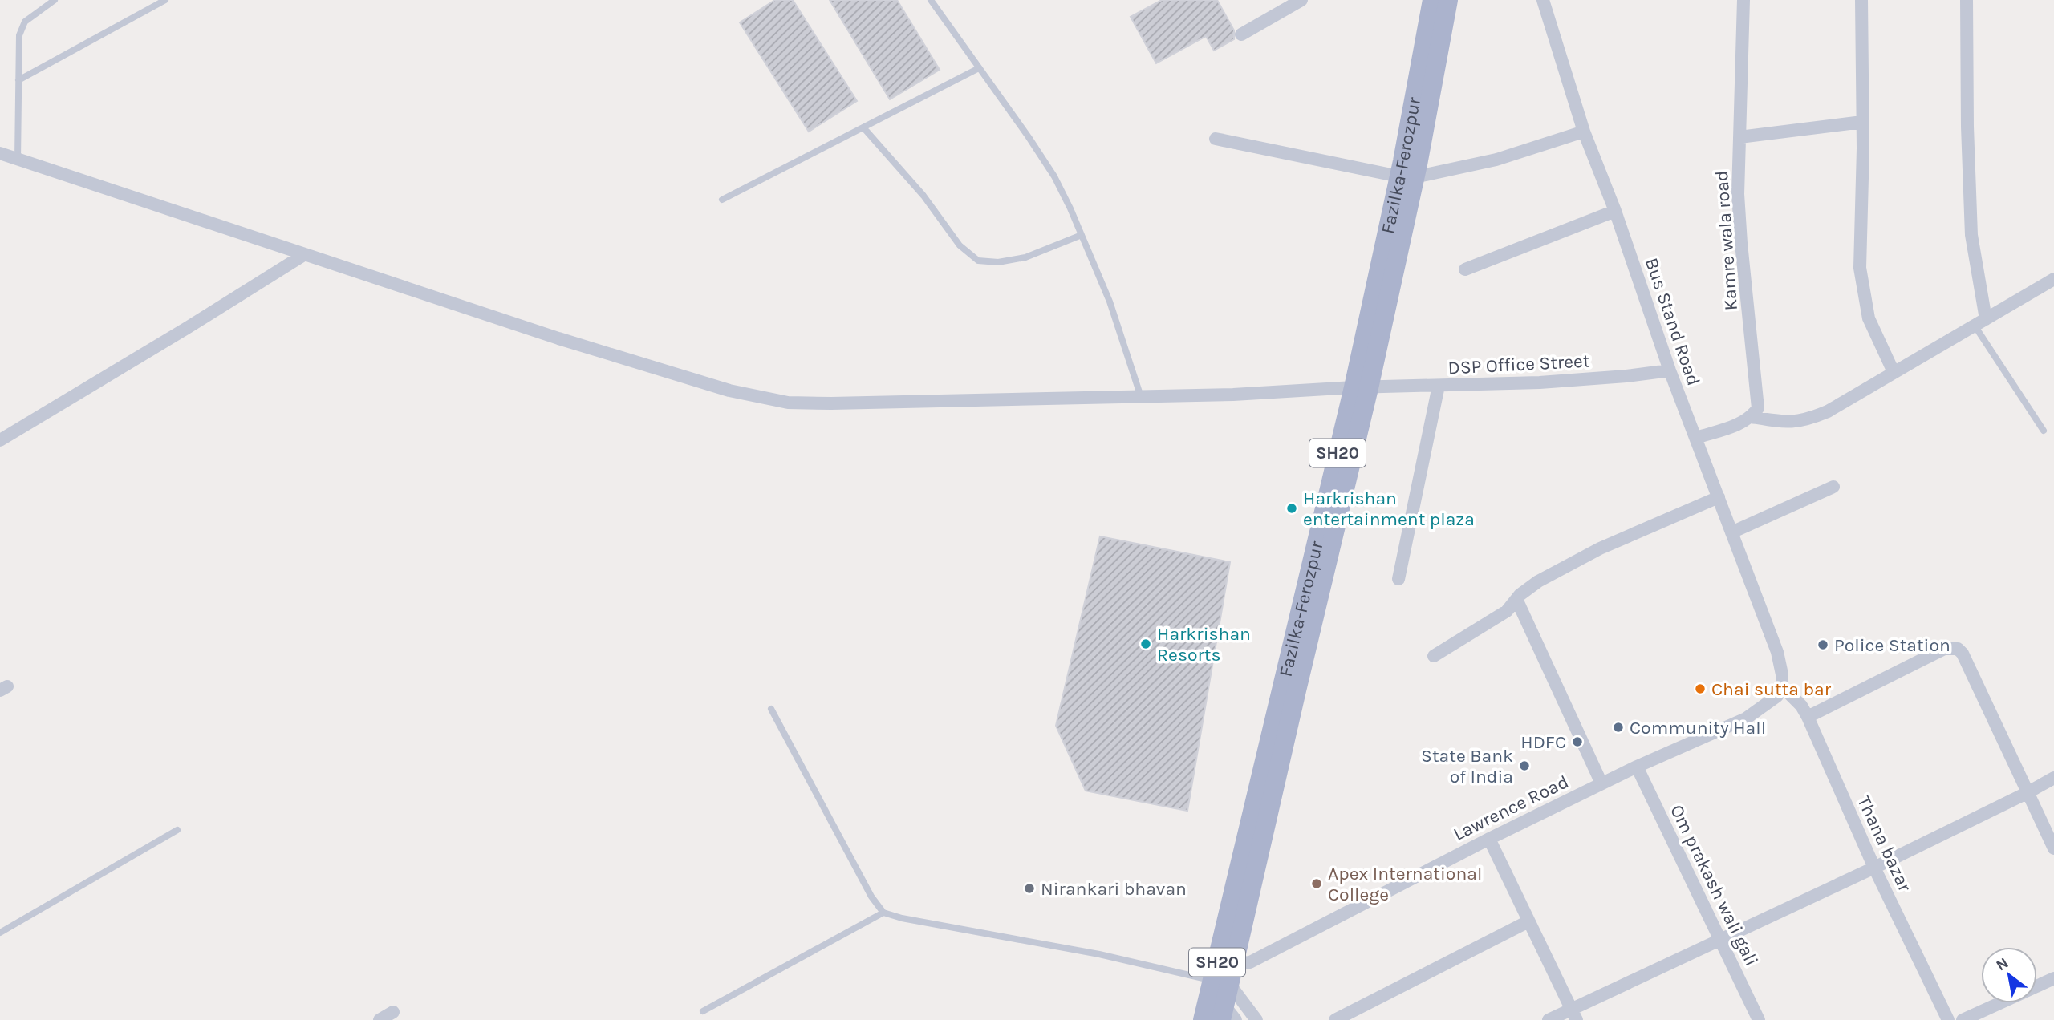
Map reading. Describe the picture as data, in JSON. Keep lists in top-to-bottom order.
{
  "streets": {
    "main road": ["Fazilka-Ferozpur", "SH20"],
    "street": [
      "Kamre wala road",
      "Bus Stand Road",
      "DSP Office Street",
      "Lawrence Road",
      "Thana bazar",
      "Om prakash wali gali"
    ]
  },
  "crossings": [
    ["Fazilka-Ferozpur", "DSP Office Street"],
    ["Fazilka-Ferozpur", "Lawrence Road"],
    ["Bus Stand Road", "DSP Office Street"],
    ["Bus Stand Road", "Lawrence Road"],
    ["Bus Stand Road", "Thana bazar"],
    ["Lawrence Road", "Thana bazar"],
    ["Lawrence Road", "Om prakash wali gali"]
  ],
  "places": [
    "Harkrishan entertainment plaza",
    "Harkrishan Resorts",
    "Police Station",
    "Chai sutta bar",
    "Community Hall",
    "HDFC",
    "State Bank of India",
    "Apex International College",
    "Nirankari bhavan"
  ],
  "north": "top left"
}
